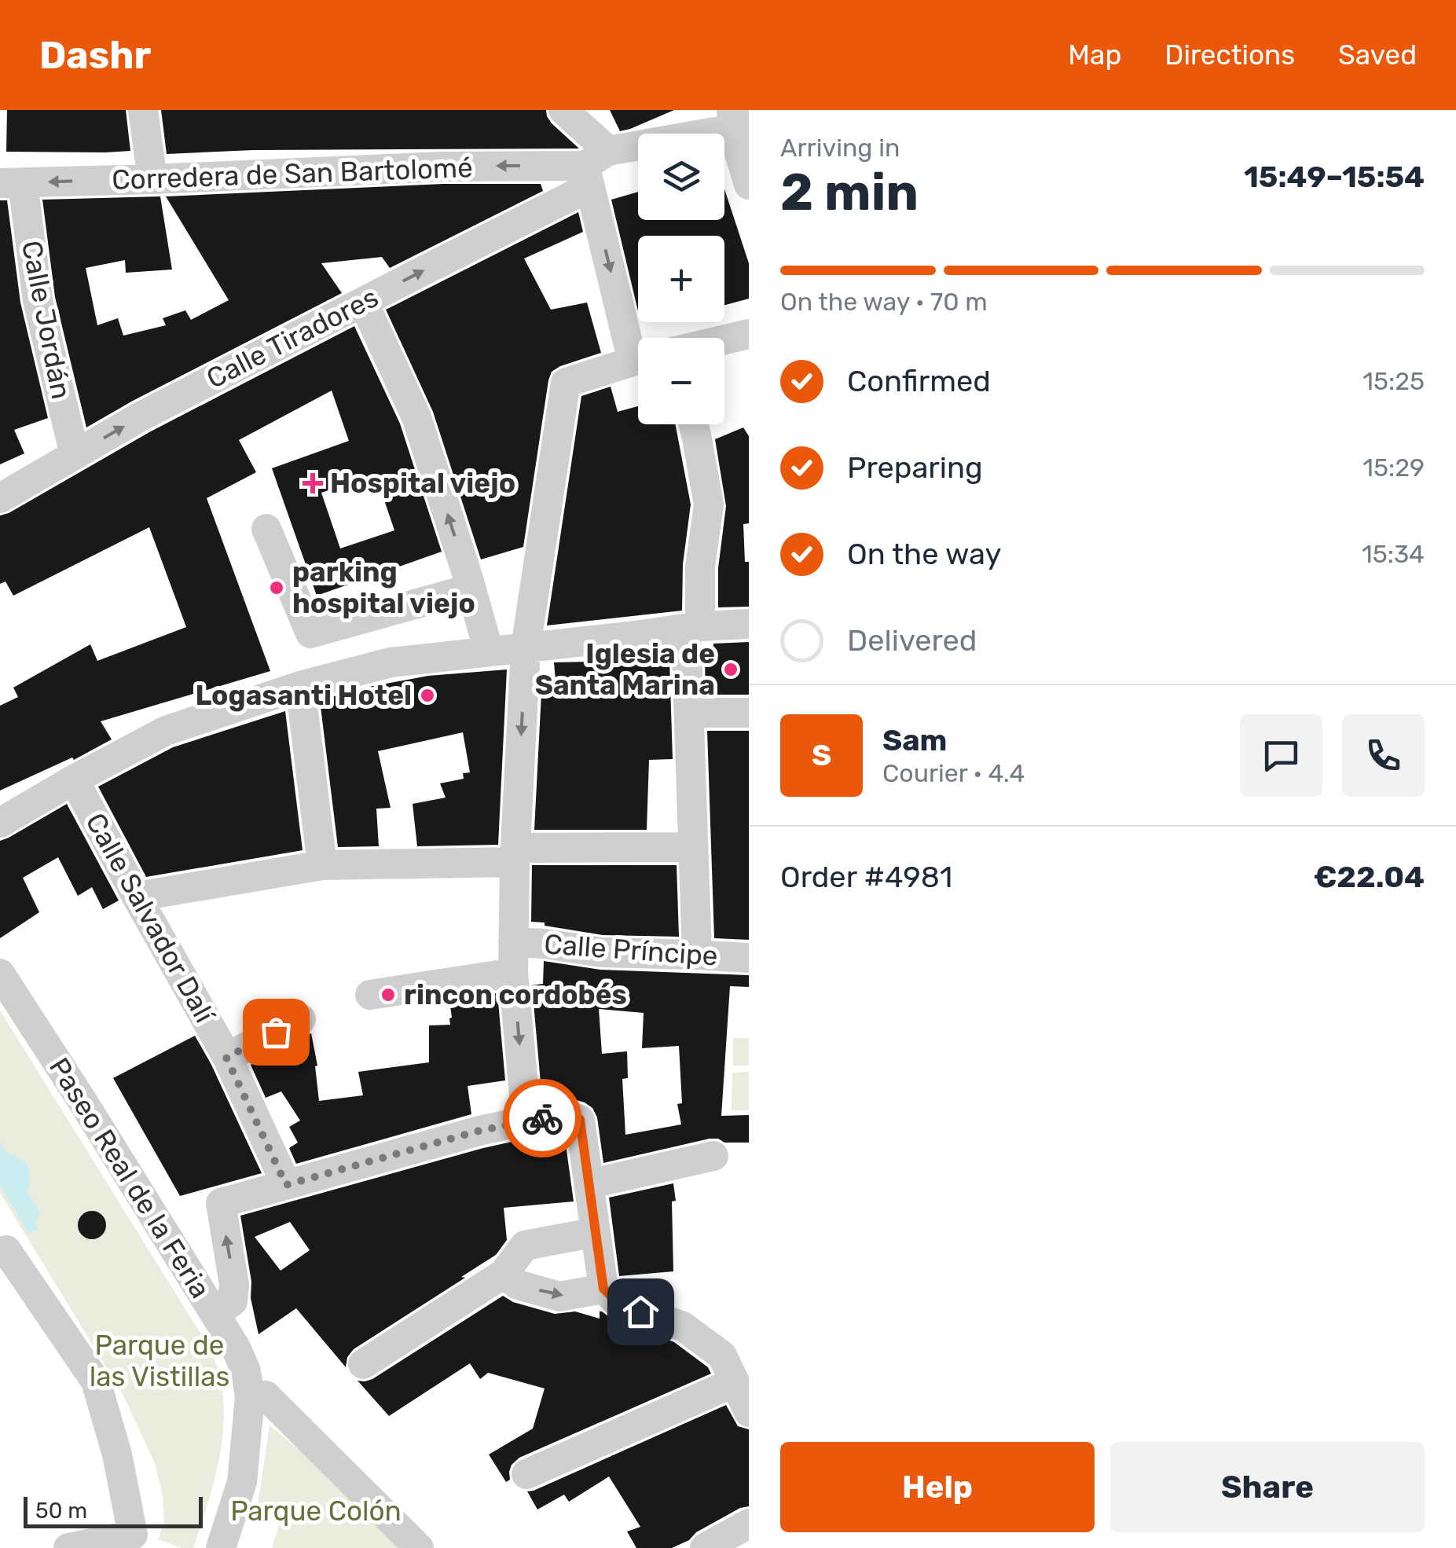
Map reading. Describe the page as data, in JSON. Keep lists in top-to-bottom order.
{
  "streets": {
    "street": [
      "Corredera de San Bartolomé",
      "Calle Jordán",
      "Calle Tiradores",
      "Calle Salvador Dalí",
      "Calle Príncipe",
      "Paseo Real de la Feria"
    ]
  },
  "crossings": [
    ["Corredera de San Bartolomé", "Calle Jordán"],
    ["Corredera de San Bartolomé", "Calle Tiradores"],
    ["Calle Jordán", "Calle Tiradores"]
  ],
  "one_way": ["Corredera de San Bartolomé", "Calle Tiradores"],
  "parks": ["Parque de las Vistillas", "Parque Colón"],
  "places": {
    "health": ["Hospital viejo"],
    "other": [
      "parking hospital viejo",
      "Iglesia de Santa Marina",
      "Logasanti Hotel",
      "rincon cordobés"
    ]
  },
  "scale_bar": "50 m",
  "page": {
    "header": "Dashr",
    "nav": ["Map", "Directions", "Saved"],
    "heading": ["2 min", "Arriving in", "15:49–15:54"],
    "panel": [
      "Sam",
      "Courier · 4.4",
      "Order #4981",
      "€22.04"
    ],
    "map_buttons": ["+", "−"],
    "bar": "On the way · 70 m",
    "list": [
      ["Confirmed", "15:25"],
      ["Preparing", "15:29"],
      ["On the way", "15:34"],
      "Delivered"
    ],
    "round": "S",
    "buttons": ["Help", "Share"],
    "scale": "50 m"
  }
}
